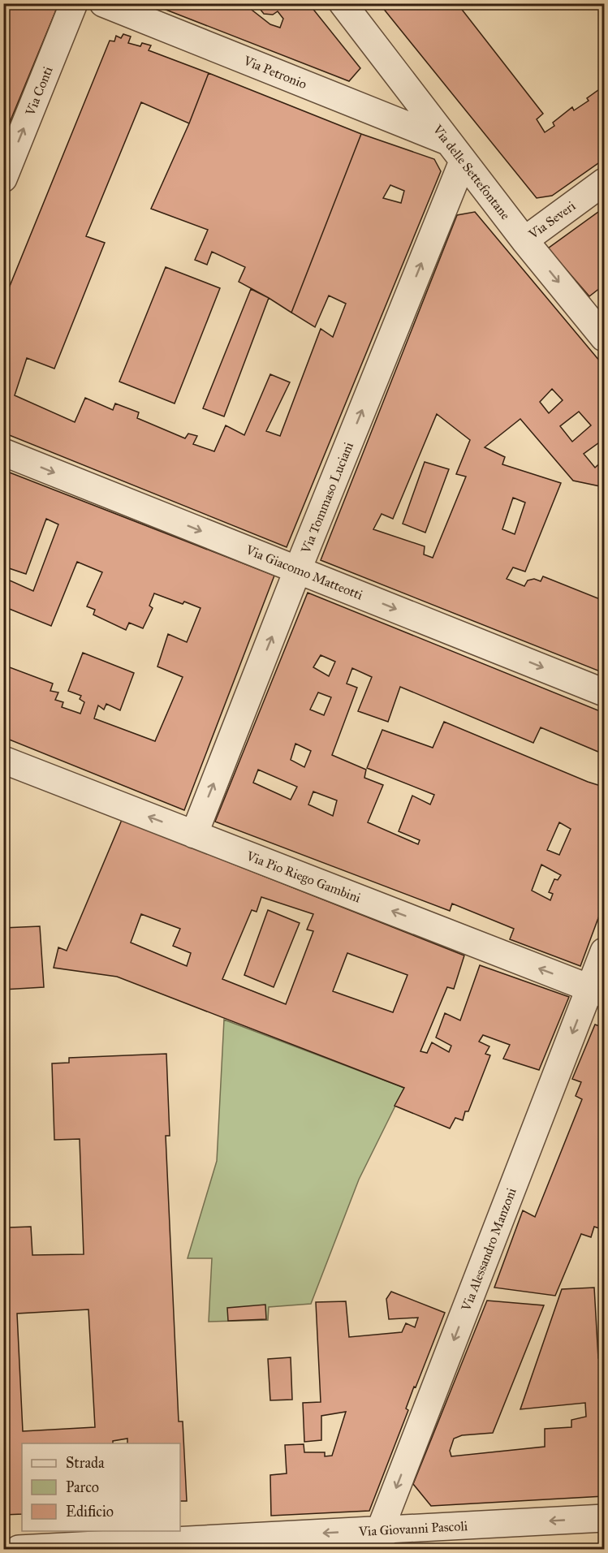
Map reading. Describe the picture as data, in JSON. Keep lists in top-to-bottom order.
{
  "streets": {
    "street": [
      "Via Petronio",
      "Via Conti",
      "Via delle Settefontane",
      "Via Severi",
      "Via Tommaso Luciani",
      "Via Giacomo Matteotti",
      "Via Pio Riego Gambini",
      "Via Alessandro Manzoni",
      "Via Giovanni Pascoli"
    ]
  },
  "crossings": [
    ["Via Petronio", "Via delle Settefontane"],
    ["Via Petronio", "Via Tommaso Luciani"],
    ["Via delle Settefontane", "Via Severi"],
    ["Via delle Settefontane", "Via Tommaso Luciani"],
    ["Via Tommaso Luciani", "Via Giacomo Matteotti"],
    ["Via Tommaso Luciani", "Via Pio Riego Gambini"],
    ["Via Pio Riego Gambini", "Via Alessandro Manzoni"],
    ["Via Alessandro Manzoni", "Via Giovanni Pascoli"]
  ],
  "one_way": [
    "Via Conti",
    "Via Tommaso Luciani",
    "Via Giacomo Matteotti",
    "Via Pio Riego Gambini",
    "Via Alessandro Manzoni",
    "Via Giovanni Pascoli"
  ],
  "legend": ["Strada", "Parco", "Edificio"]
}
